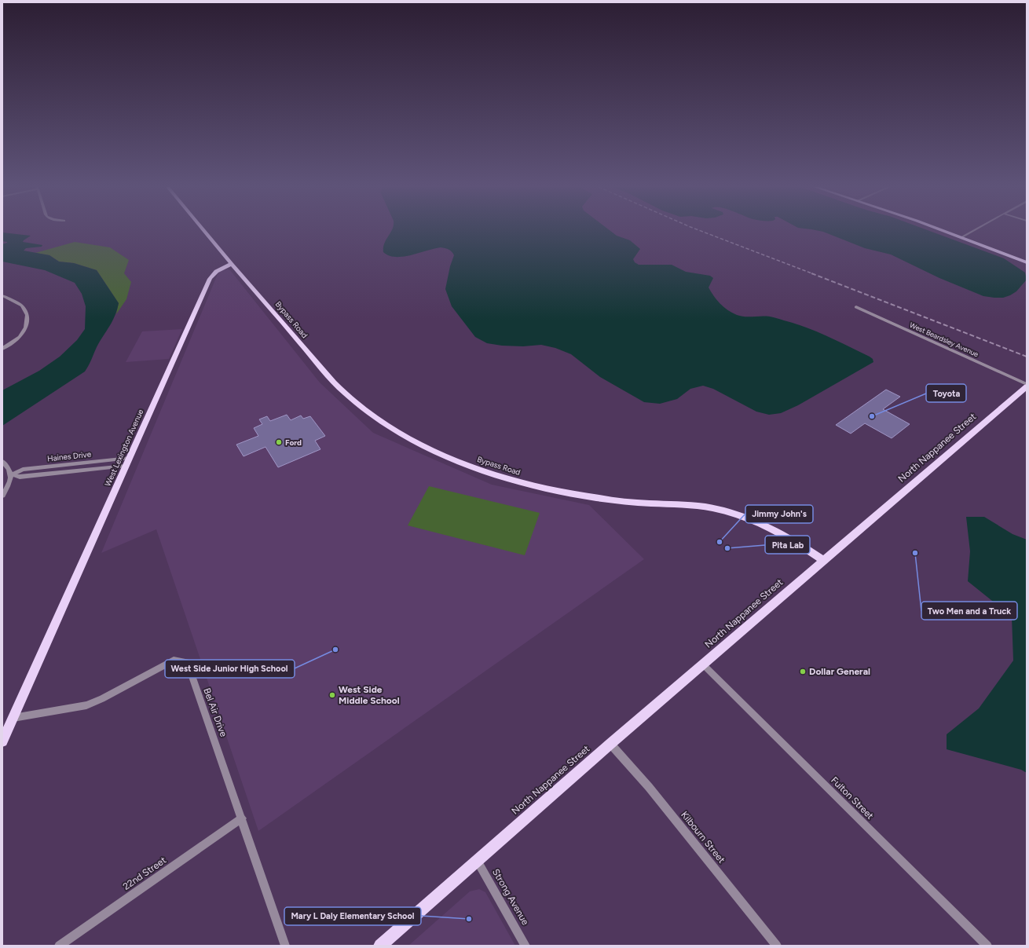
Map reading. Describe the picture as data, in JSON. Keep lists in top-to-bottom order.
{
  "streets": {
    "main road": ["Bypass Road", "West Lexington Avenue", "North Nappanee Street"],
    "street": [
      "West Beardsley Avenue",
      "Haines Drive",
      "Bel Air Drive",
      "Fulton Street",
      "Kilbourn Street",
      "22nd Street",
      "Strong Avenue"
    ]
  },
  "crossings": [
    ["Bypass Road", "West Lexington Avenue"],
    ["Bypass Road", "North Nappanee Street"],
    ["West Beardsley Avenue", "North Nappanee Street"],
    ["West Lexington Avenue", "Haines Drive"],
    ["West Lexington Avenue", "Bel Air Drive"],
    ["North Nappanee Street", "Fulton Street"],
    ["North Nappanee Street", "Kilbourn Street"],
    ["North Nappanee Street", "Strong Avenue"],
    ["Bel Air Drive", "22nd Street"]
  ],
  "places": [
    "Toyota",
    "Ford",
    "Jimmy John's",
    "Pita Lab",
    "Two Men and a Truck",
    "West Side Junior High School",
    "Dollar General",
    "West Side Middle School",
    "Mary L Daly Elementary School"
  ]
}
